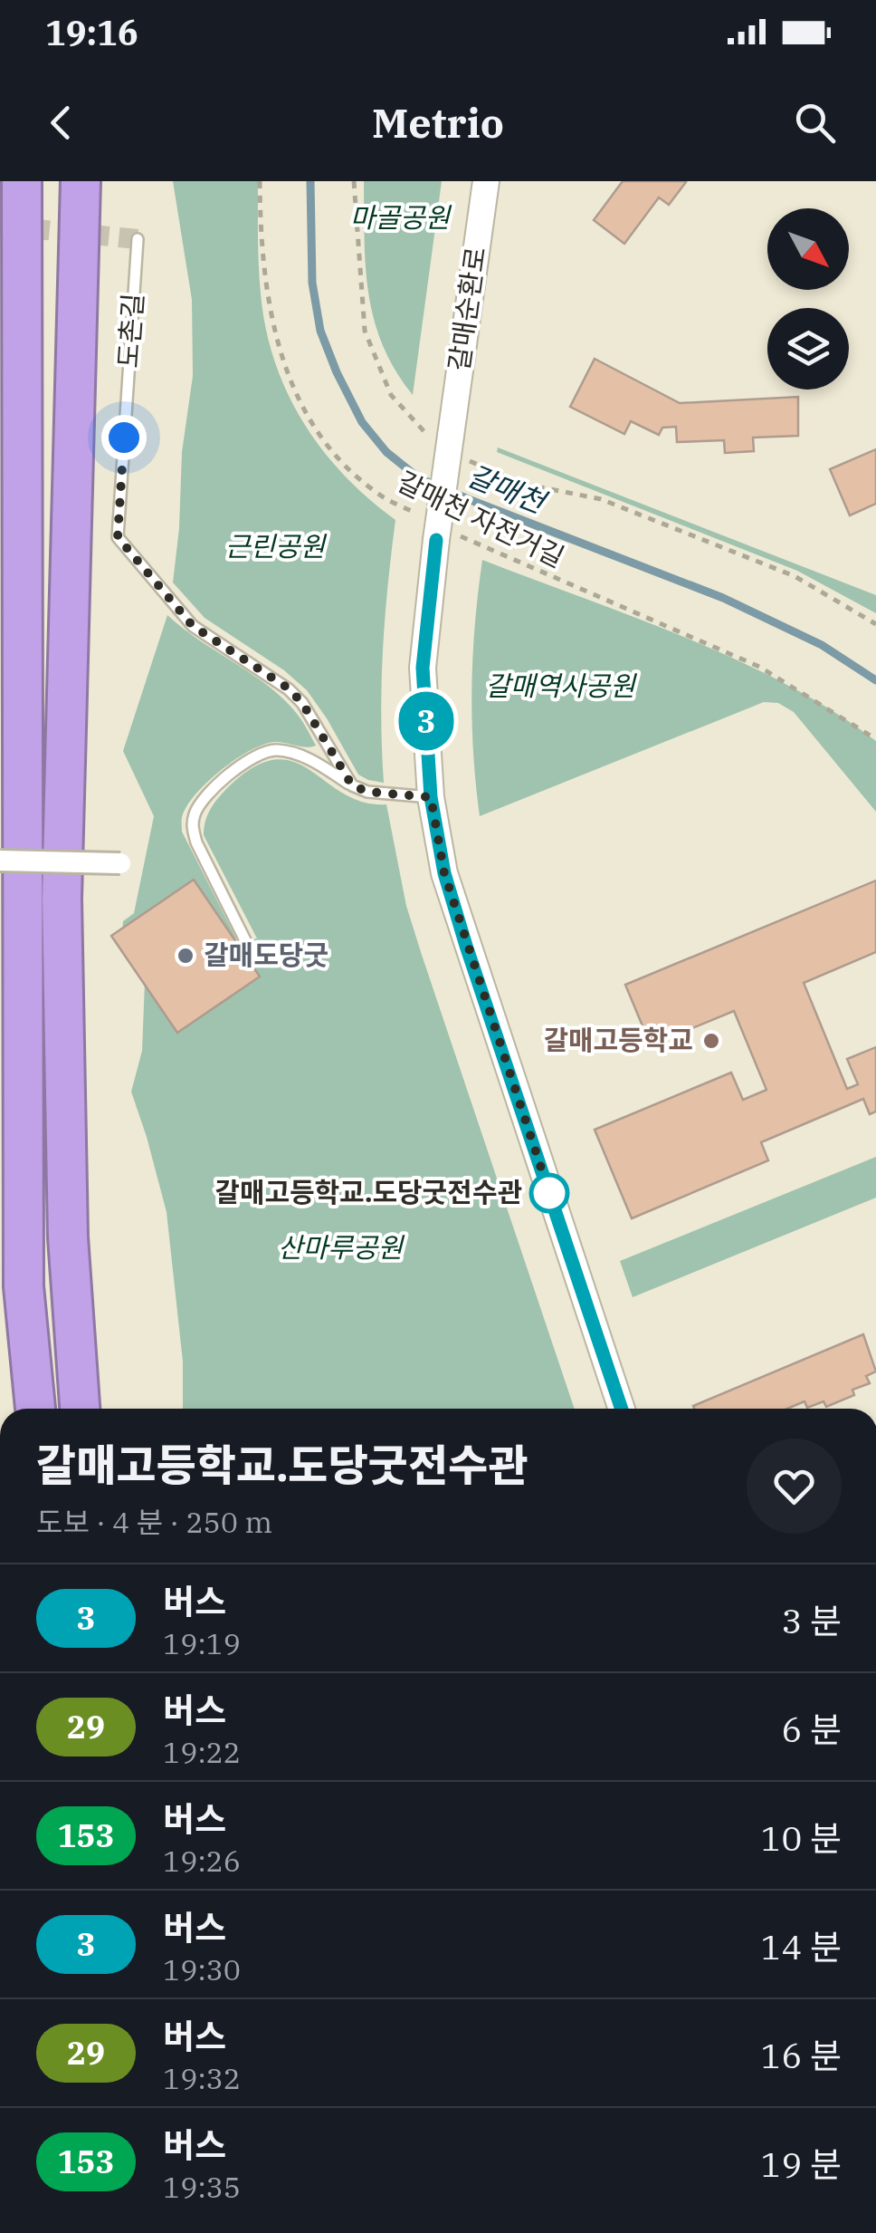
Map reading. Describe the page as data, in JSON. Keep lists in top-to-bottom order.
{
  "streets": {
    "street": ["갈매순환로"],
    "lane": ["도촌길"],
    "path": ["갈매천 자전거길"]
  },
  "crossings": [
    ["갈매순환로", "갈매천 자전거길"]
  ],
  "water": ["갈매천"],
  "parks": [
    "마골공원",
    "근린공원",
    "갈매역사공원",
    "산마루공원"
  ],
  "places": ["갈매도당굿", "갈매고등학교", "갈매고등학교.도당굿전수관"],
  "lines": ["bus line 3"],
  "north": "bottom right",
  "page": {
    "status": "19:16",
    "header": "Metrio",
    "on_map": "3",
    "heading": ["갈매고등학교.도당굿전수관", "도보 · 4 분 · 250 m"],
    "list": [
      {
        "mark": "3",
        "name": "버스",
        "note": "19:19",
        "value": "3 분"
      },
      {
        "mark": "29",
        "name": "버스",
        "note": "19:22",
        "value": "6 분"
      },
      {
        "mark": "153",
        "name": "버스",
        "note": "19:26",
        "value": "10 분"
      },
      {
        "mark": "3",
        "name": "버스",
        "note": "19:30",
        "value": "14 분"
      },
      {
        "mark": "29",
        "name": "버스",
        "note": "19:32",
        "value": "16 분"
      },
      {
        "mark": "153",
        "name": "버스",
        "note": "19:35",
        "value": "19 분"
      }
    ]
  }
}
